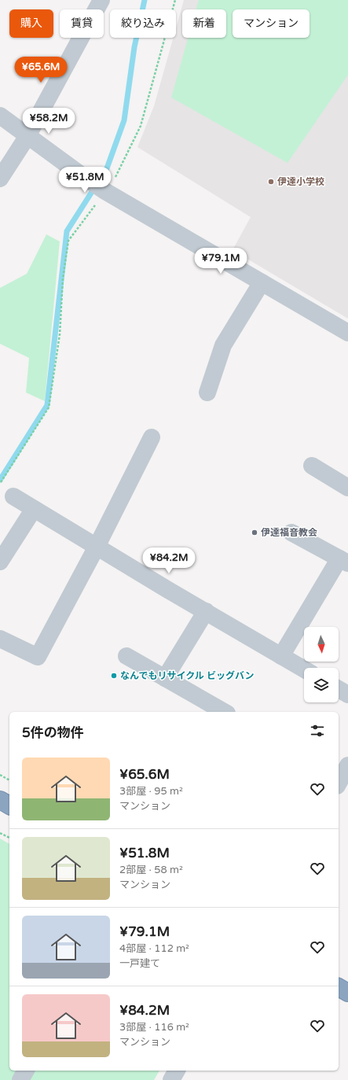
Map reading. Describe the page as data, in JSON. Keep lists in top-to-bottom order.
{
  "places": ["伊達小学校", "伊達福音教会", "なんでもリサイクル ビッグバン"],
  "north": "bottom",
  "page": {
    "chip": [
      "購入",
      "賃貸",
      "絞り込み",
      "新着",
      "マンション"
    ],
    "price": [
      "¥65.6M",
      "¥58.2M",
      "¥51.8M",
      "¥79.1M",
      "¥84.2M"
    ],
    "heading": "5件の物件",
    "list": [
      {
        "name": "¥65.6M",
        "note": "3部屋 · 95 m² · マンション"
      },
      {
        "name": "¥51.8M",
        "note": "2部屋 · 58 m² · マンション"
      },
      {
        "name": "¥79.1M",
        "note": "4部屋 · 112 m² · 一戸建て"
      },
      {
        "name": "¥84.2M",
        "note": "3部屋 · 116 m² · マンション"
      }
    ]
  }
}
